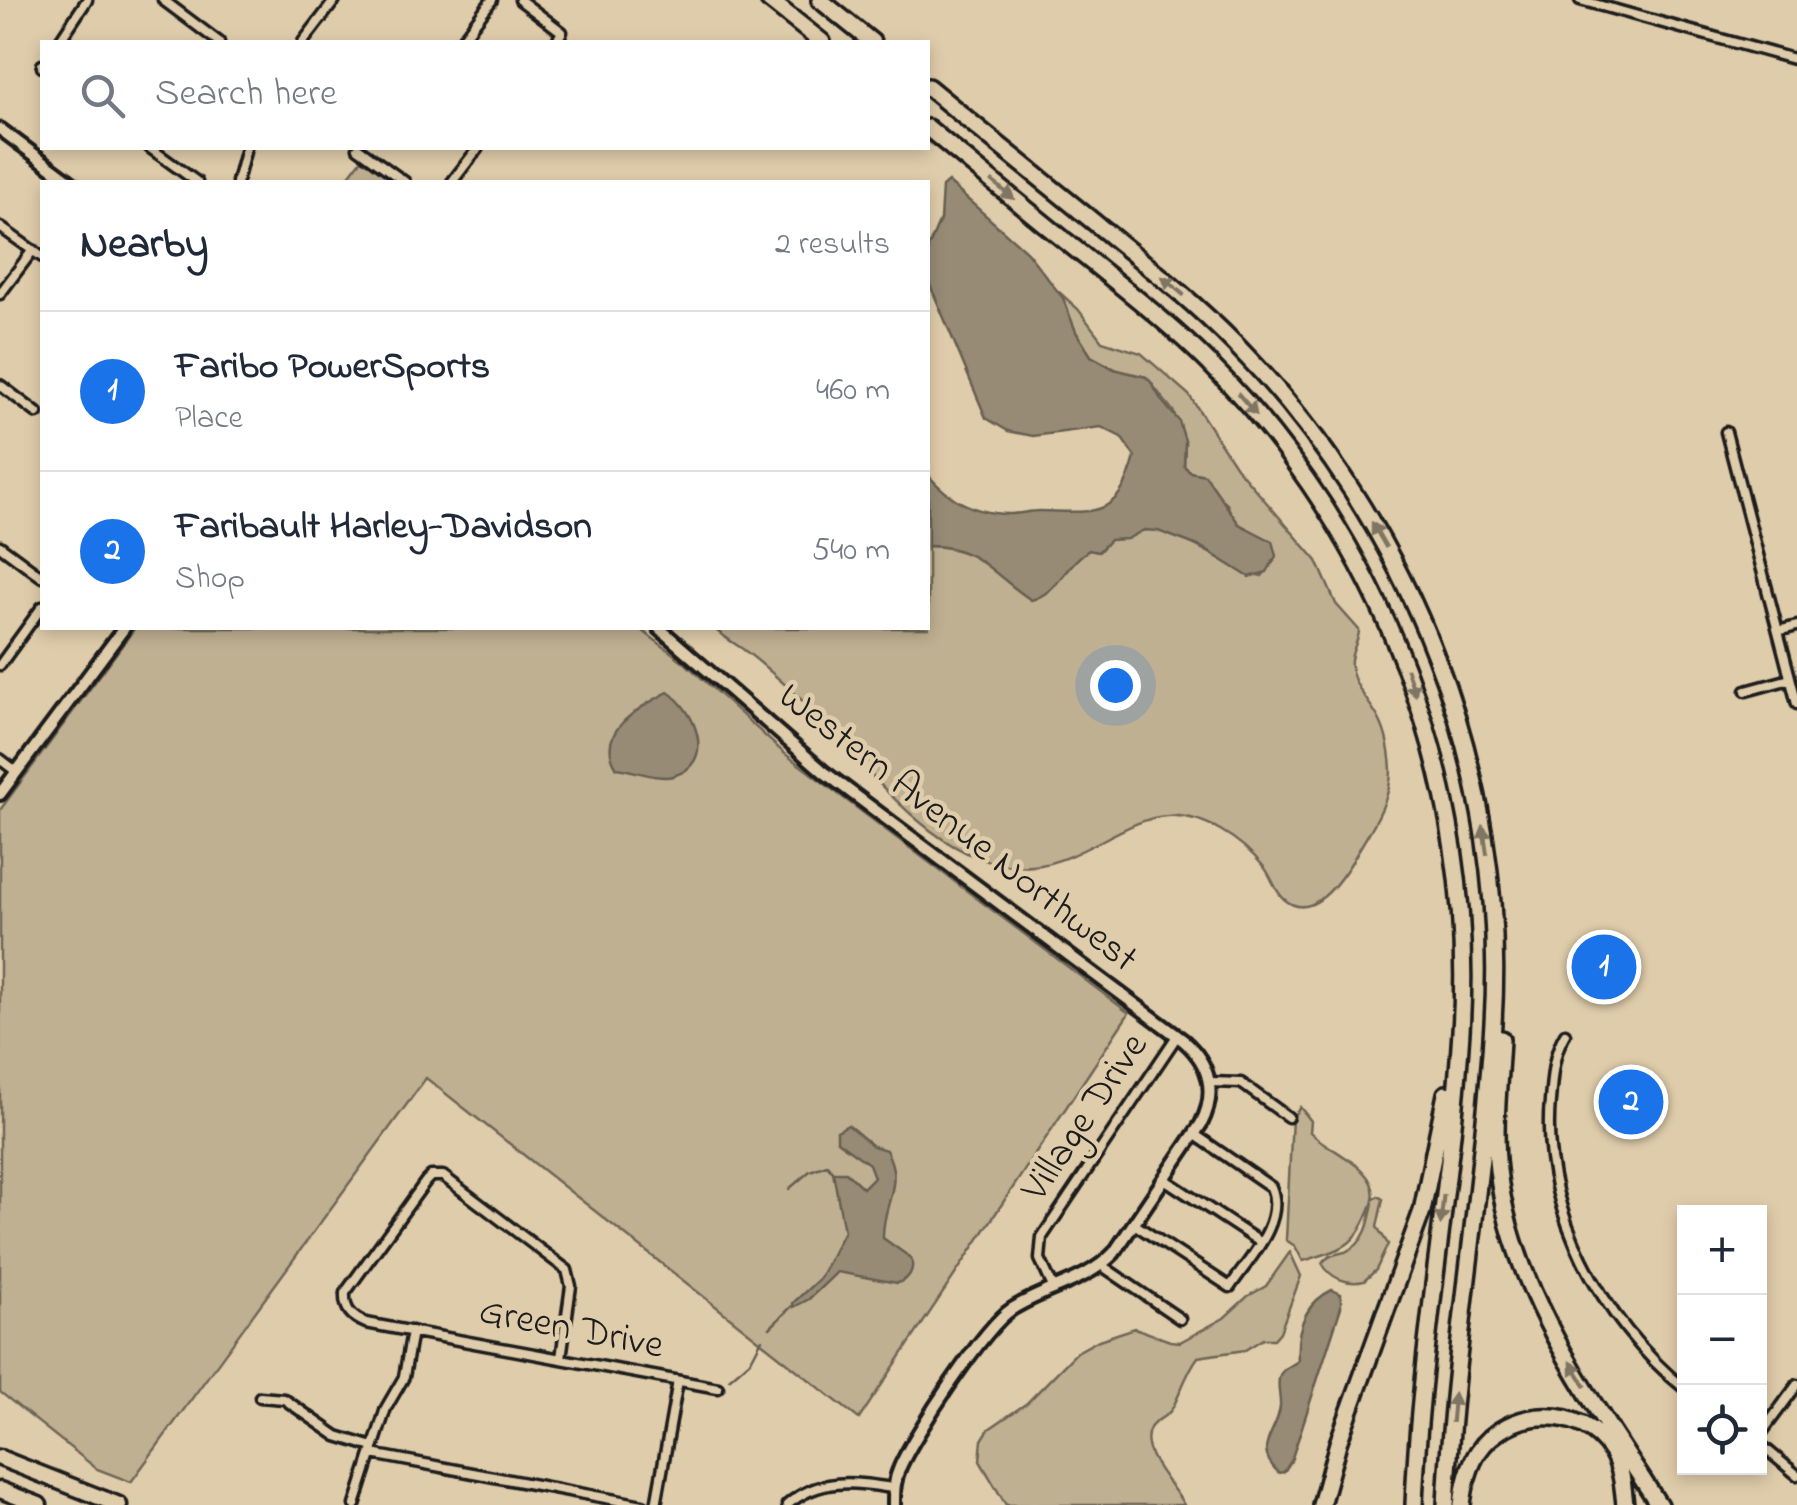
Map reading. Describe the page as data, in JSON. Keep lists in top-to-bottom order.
{
  "streets": {
    "street": ["Western Avenue Northwest", "Village Drive", "Green Drive"]
  },
  "crossings": [
    ["Western Avenue Northwest", "Village Drive"]
  ],
  "page": {
    "search": "Search here",
    "heading": ["Nearby", "2 results"],
    "list": [
      {
        "mark": "1",
        "name": "Faribo PowerSports",
        "note": "Place",
        "value": "460 m"
      },
      {
        "mark": "2",
        "name": "Faribault Harley-Davidson",
        "note": "Shop",
        "value": "540 m"
      }
    ],
    "pins": ["1", "2"],
    "map_buttons": ["+", "−"]
  }
}
